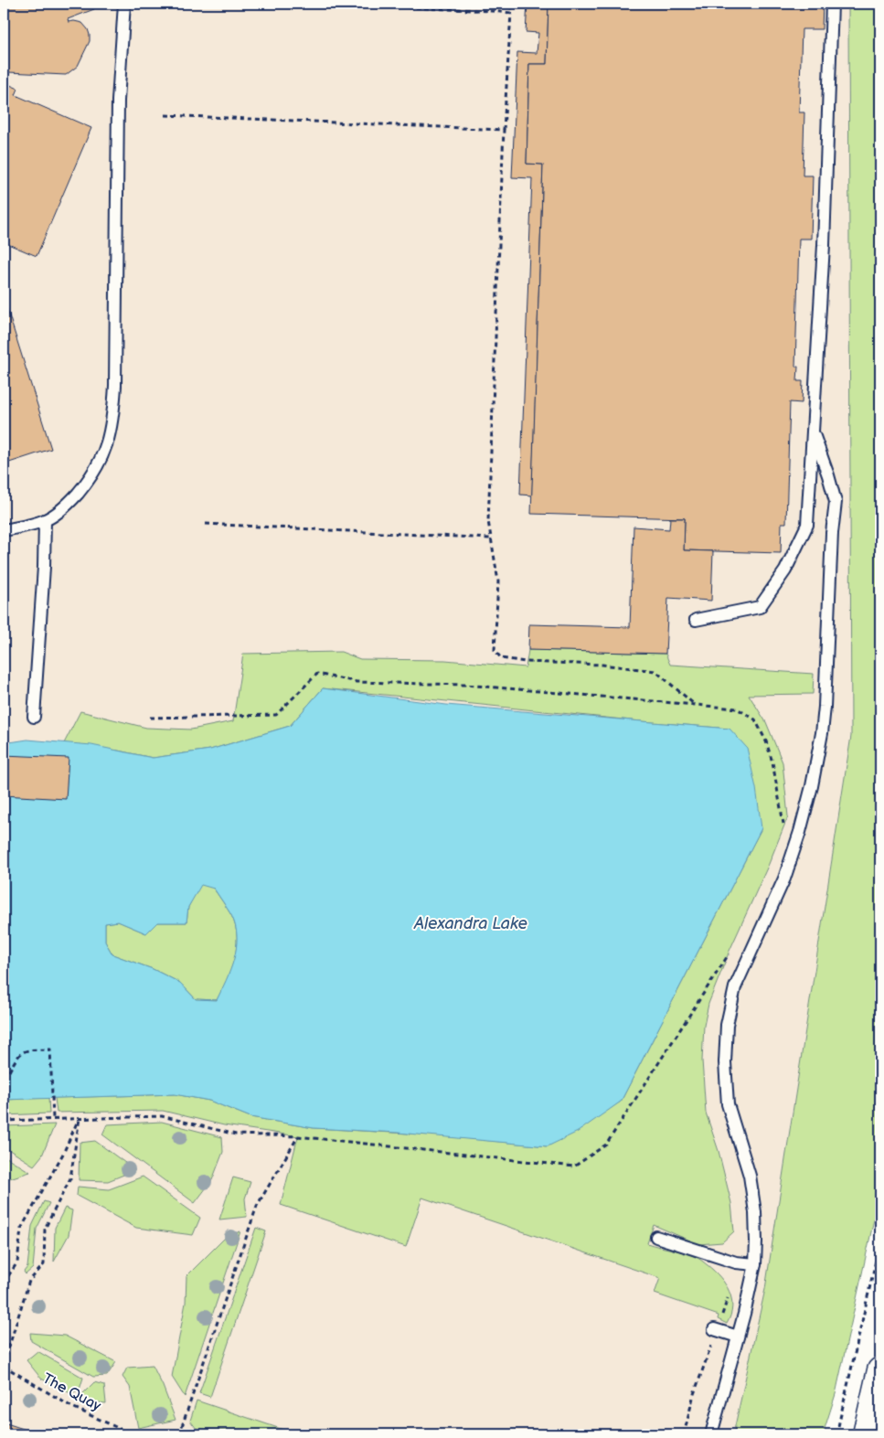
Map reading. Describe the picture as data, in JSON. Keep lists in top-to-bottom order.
{
  "streets": {
    "path": ["The Quay"]
  },
  "water": ["Alexandra Lake"]
}
